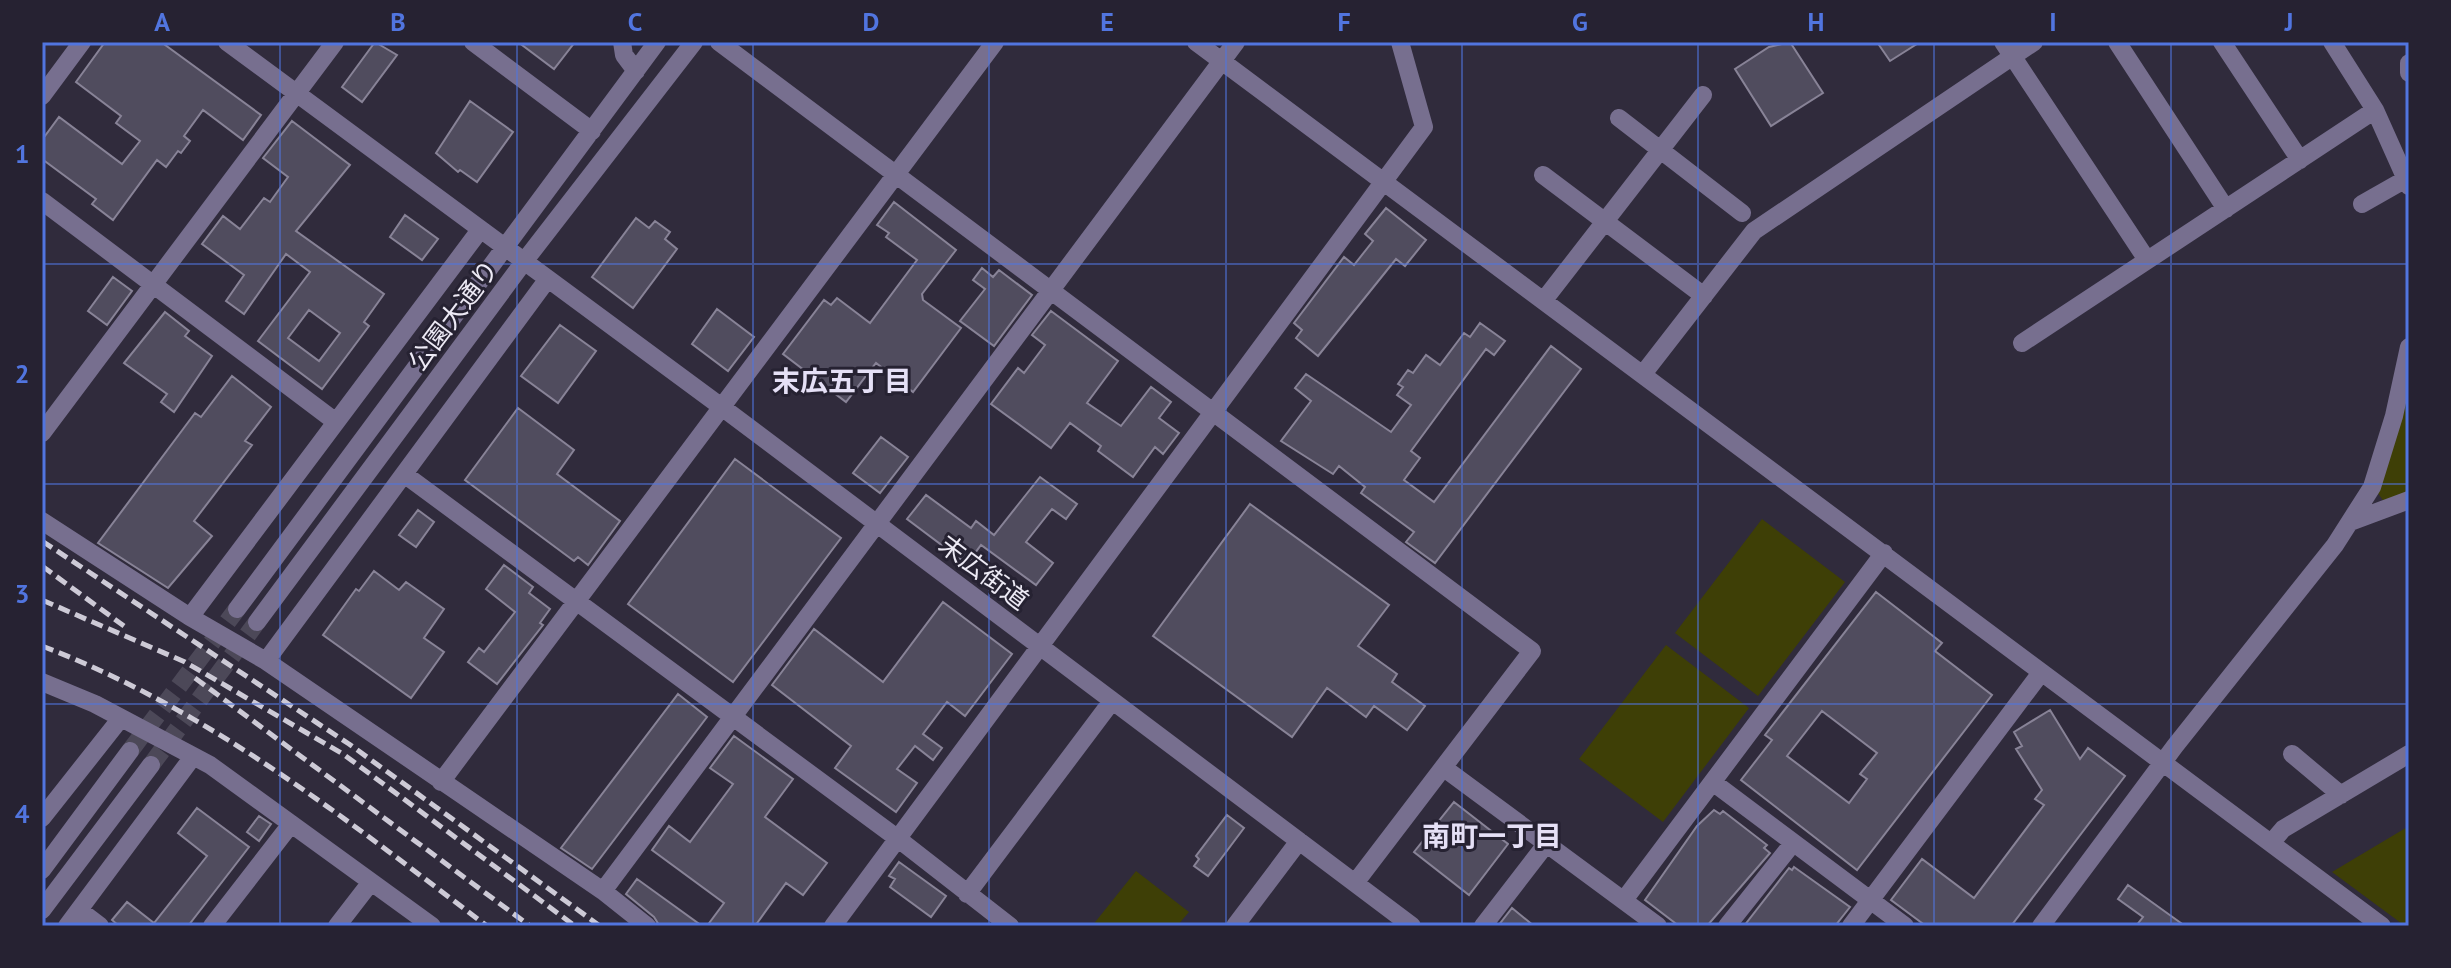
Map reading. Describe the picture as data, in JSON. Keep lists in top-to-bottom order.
{
  "streets": {
    "street": ["公園大通り", "末広街道"]
  },
  "crossings": [
    ["公園大通り", "末広街道"]
  ],
  "districts": ["末広五丁目", "南町一丁目"],
  "grid": {
    "columns": [
      "A",
      "B",
      "C",
      "D",
      "E",
      "F",
      "G",
      "H",
      "I",
      "J"
    ],
    "rows": [
      "1",
      "2",
      "3",
      "4"
    ]
  }
}
